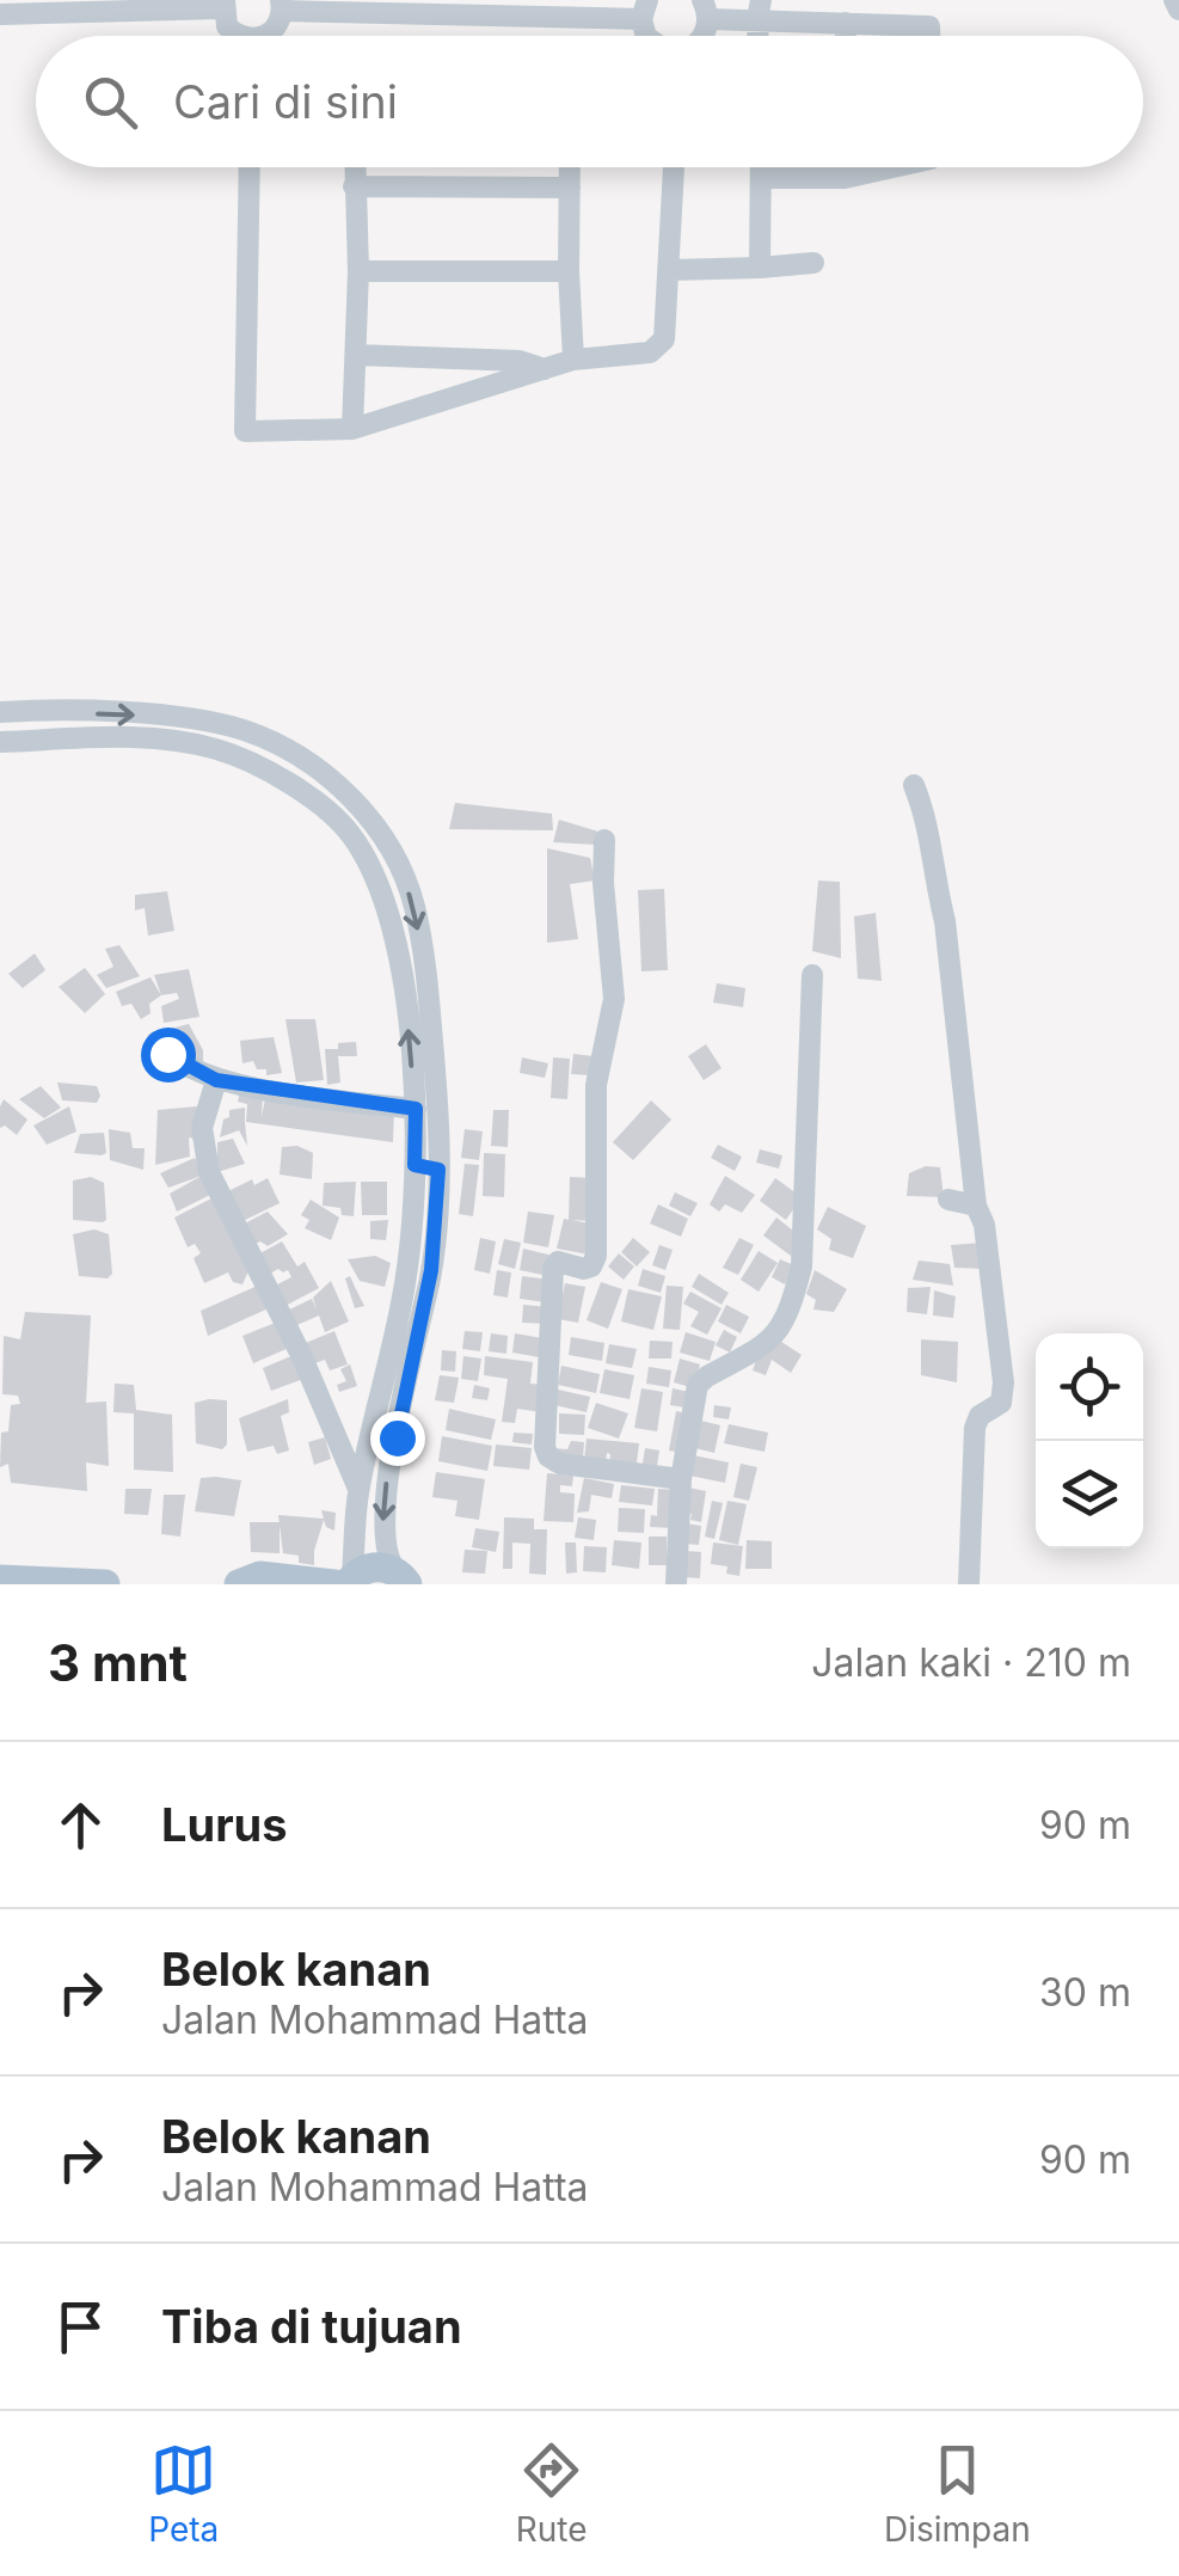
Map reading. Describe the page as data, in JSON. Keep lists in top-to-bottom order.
{
  "page": {
    "search": "Cari di sini",
    "heading": ["3 mnt", "Jalan kaki · 210 m"],
    "list": [
      ["Lurus", "90 m"],
      ["Belok kanan", "Jalan Mohammad Hatta", "30 m"],
      ["Belok kanan", "Jalan Mohammad Hatta", "90 m"],
      "Tiba di tujuan"
    ],
    "nav": ["Peta", "Rute", "Disimpan"]
  }
}
